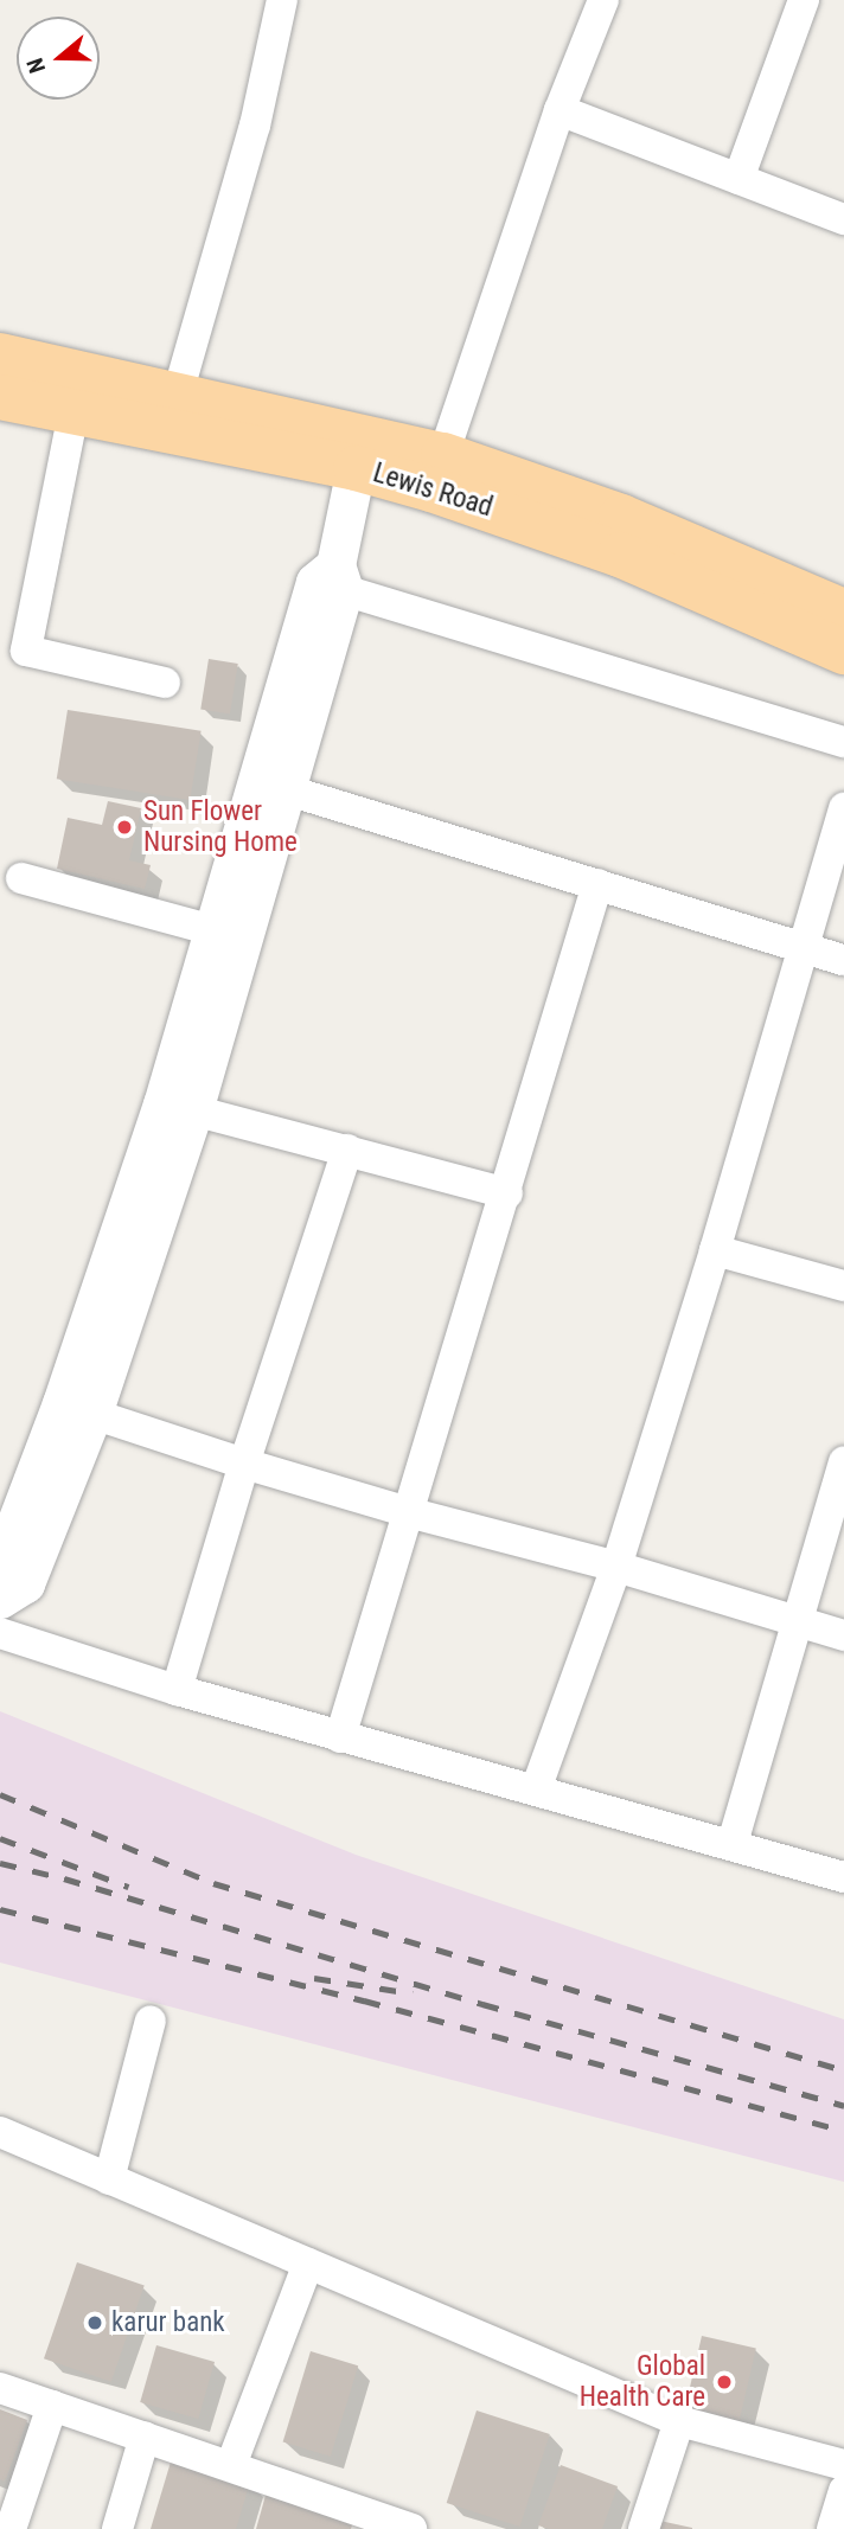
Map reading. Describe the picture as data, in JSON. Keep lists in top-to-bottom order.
{
  "streets": {
    "main road": ["Lewis Road"]
  },
  "places": ["Sun Flower Nursing Home", "karur bank", "Global Health Care"],
  "north": "left"
}
